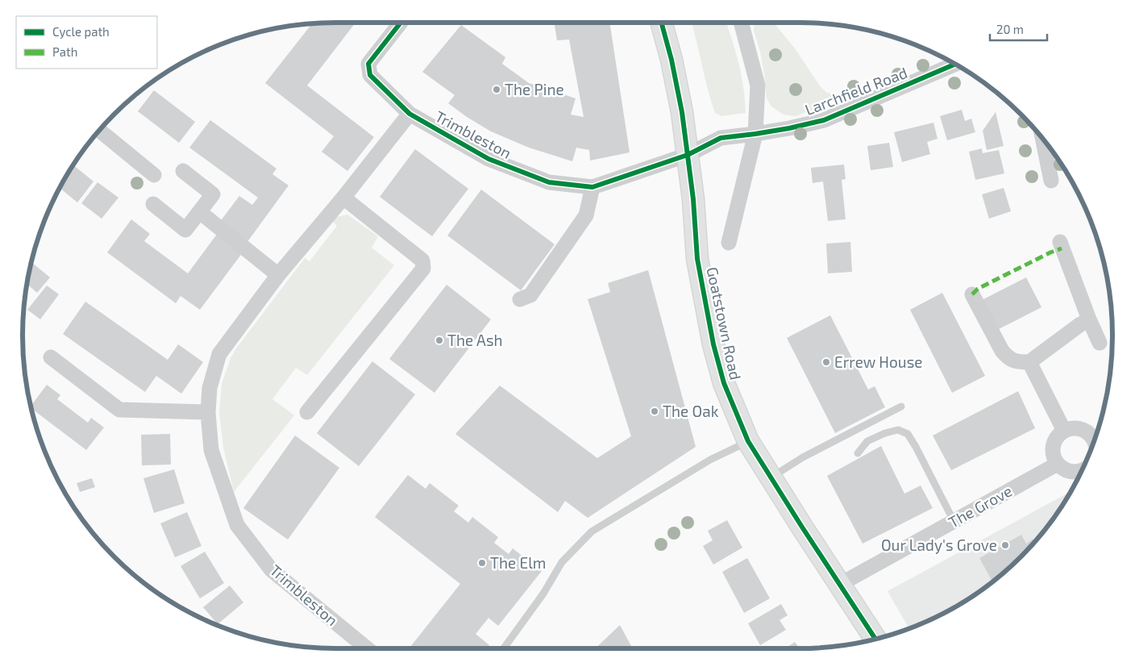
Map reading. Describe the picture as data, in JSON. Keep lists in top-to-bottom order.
{
  "streets": {
    "main road": ["Goatstown Road"],
    "street": ["Larchfield Road", "Trimbleston", "The Grove"]
  },
  "crossings": [
    ["Larchfield Road", "Trimbleston"],
    ["Larchfield Road", "Goatstown Road"],
    ["Trimbleston", "Goatstown Road"],
    ["Goatstown Road", "The Grove"]
  ],
  "places": [
    "The Pine",
    "The Ash",
    "Errew House",
    "The Oak",
    "Our Lady's Grove",
    "The Elm"
  ],
  "legend": ["Cycle path", "Path"],
  "scale_bar": "20 m"
}
